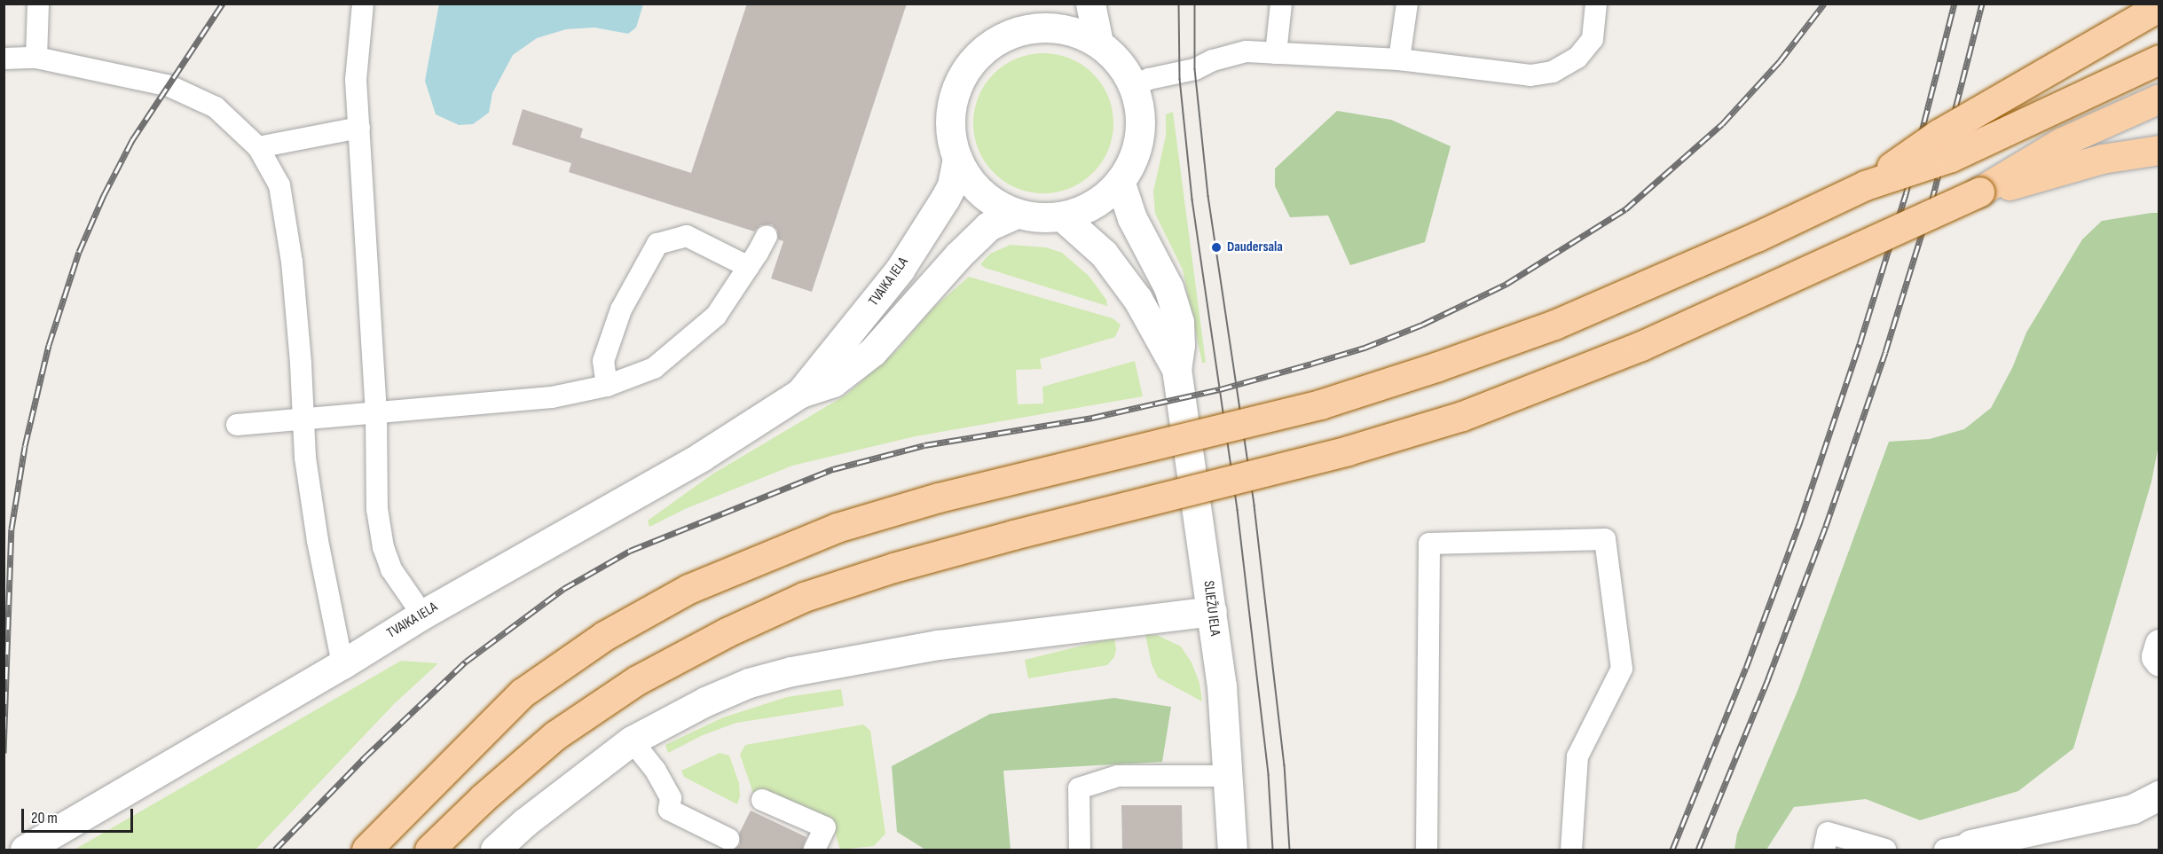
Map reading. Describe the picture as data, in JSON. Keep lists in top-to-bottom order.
{
  "streets": {
    "street": ["TVAIKA IELA", "SLIEŽU IELA"]
  },
  "crossings": [
    ["TVAIKA IELA", "SLIEŽU IELA"]
  ],
  "places": ["Daudersala"],
  "scale_bar": "20 m"
}
